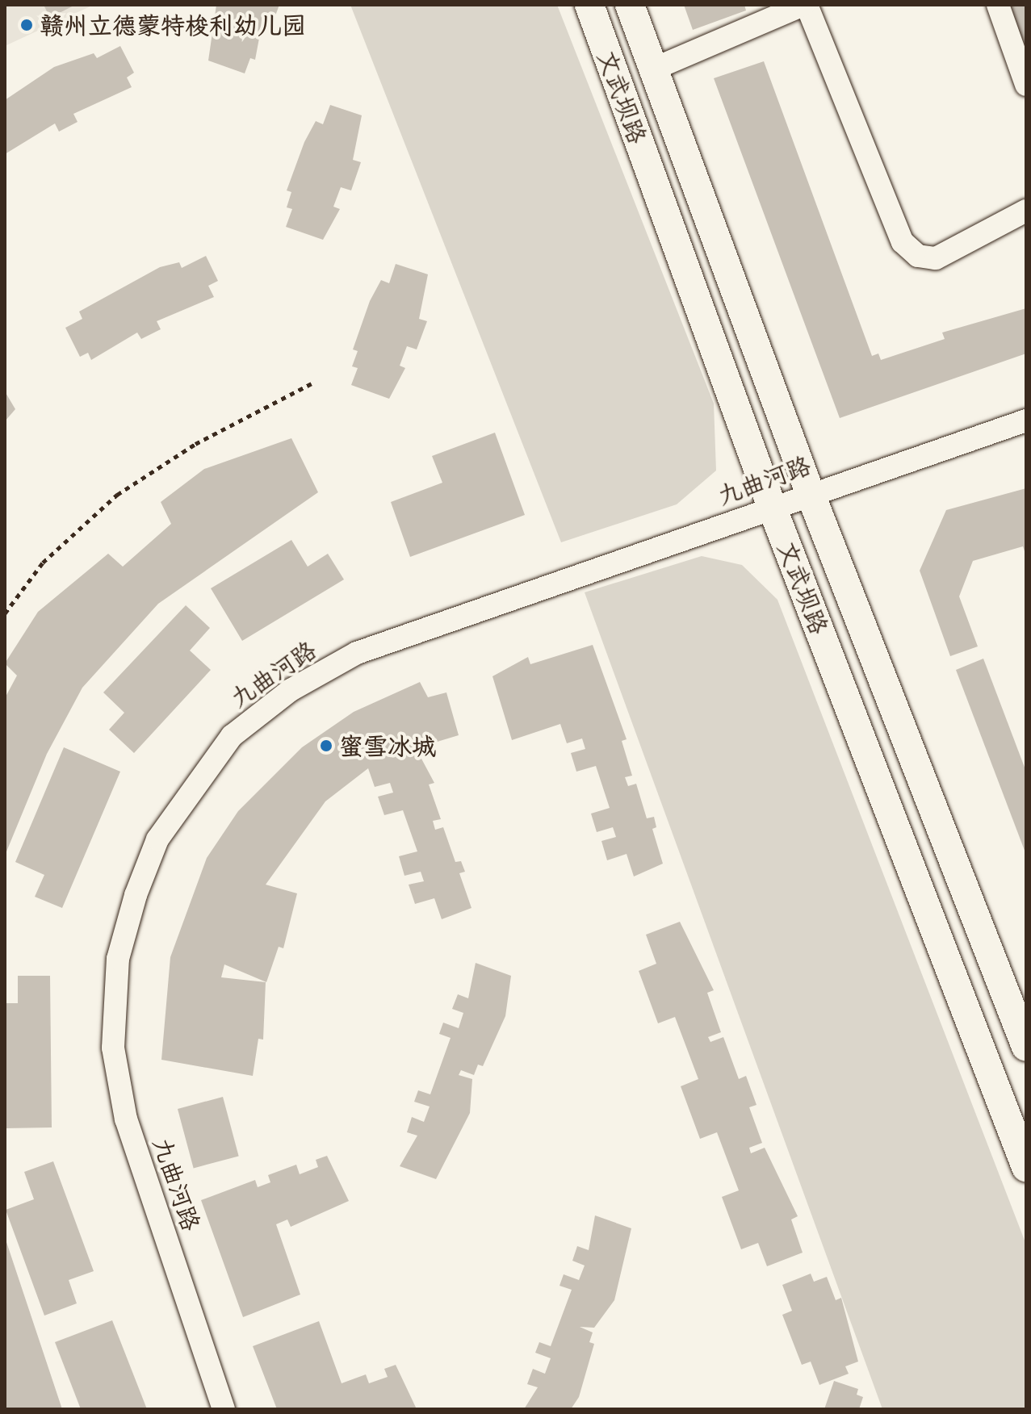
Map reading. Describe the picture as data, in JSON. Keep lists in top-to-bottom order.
{
  "streets": {
    "main road": ["文武坝路"],
    "street": ["九曲河路"]
  },
  "crossings": [
    ["文武坝路", "九曲河路"]
  ],
  "places": ["赣州立德蒙特梭利幼儿园", "蜜雪冰城"]
}
